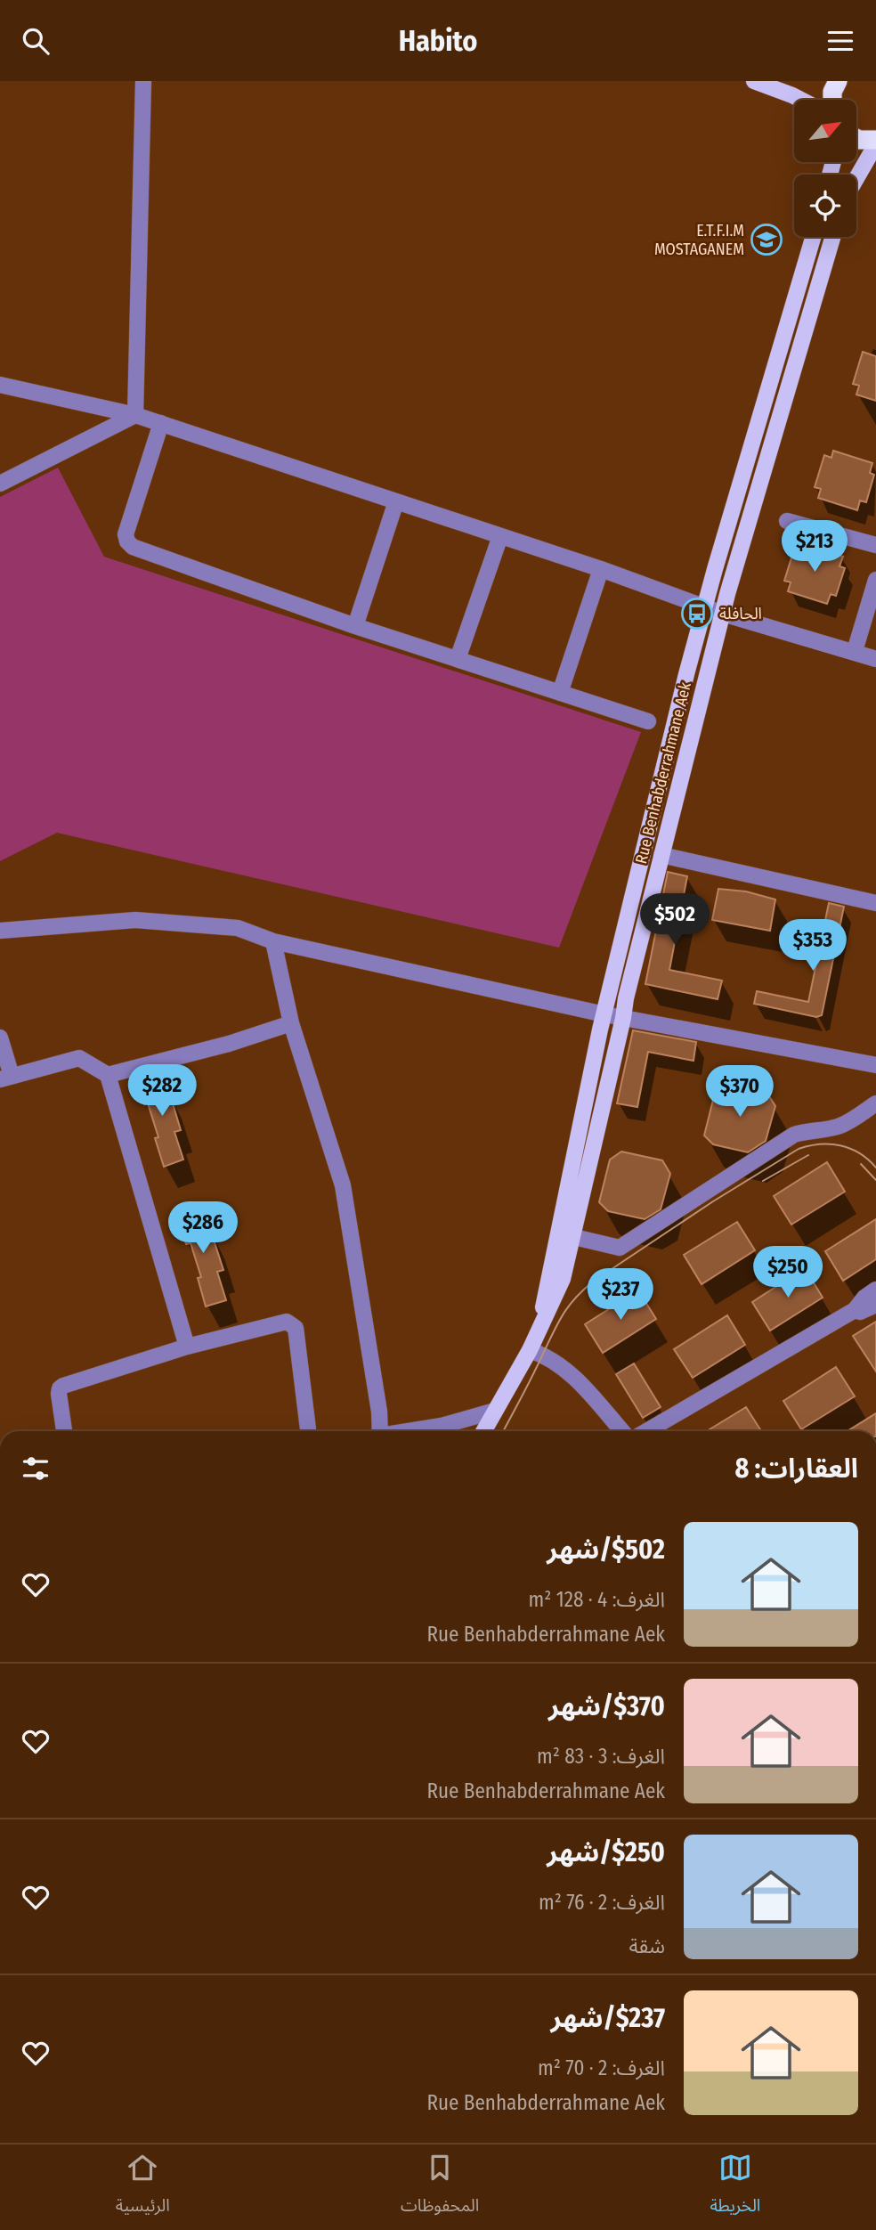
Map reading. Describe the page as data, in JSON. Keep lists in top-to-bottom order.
{
  "streets": {
    "main road": ["Rue Benhabderrahmane Aek"]
  },
  "places": {
    "school or university": ["E.T.F.I.M MOSTAGANEM"],
    "bus stop": ["الحافلة"]
  },
  "north": "top right",
  "page": {
    "header": "Habito",
    "price": [
      "$213",
      "$502",
      "$353",
      "$282",
      "$370",
      "$286",
      "$250",
      "$237"
    ],
    "heading": "العقارات: 8",
    "list": [
      {
        "name": "$502/شهر",
        "note": "الغرف: 4 · 128 m² · Rue Benhabderrahmane Aek"
      },
      {
        "name": "$370/شهر",
        "note": "الغرف: 3 · 83 m² · Rue Benhabderrahmane Aek"
      },
      {
        "name": "$250/شهر",
        "note": "الغرف: 2 · 76 m² · شقة"
      },
      {
        "name": "$237/شهر",
        "note": "الغرف: 2 · 70 m² · Rue Benhabderrahmane Aek"
      }
    ],
    "tabs": ["الخريطة", "المحفوظات", "الرئيسية"]
  }
}
